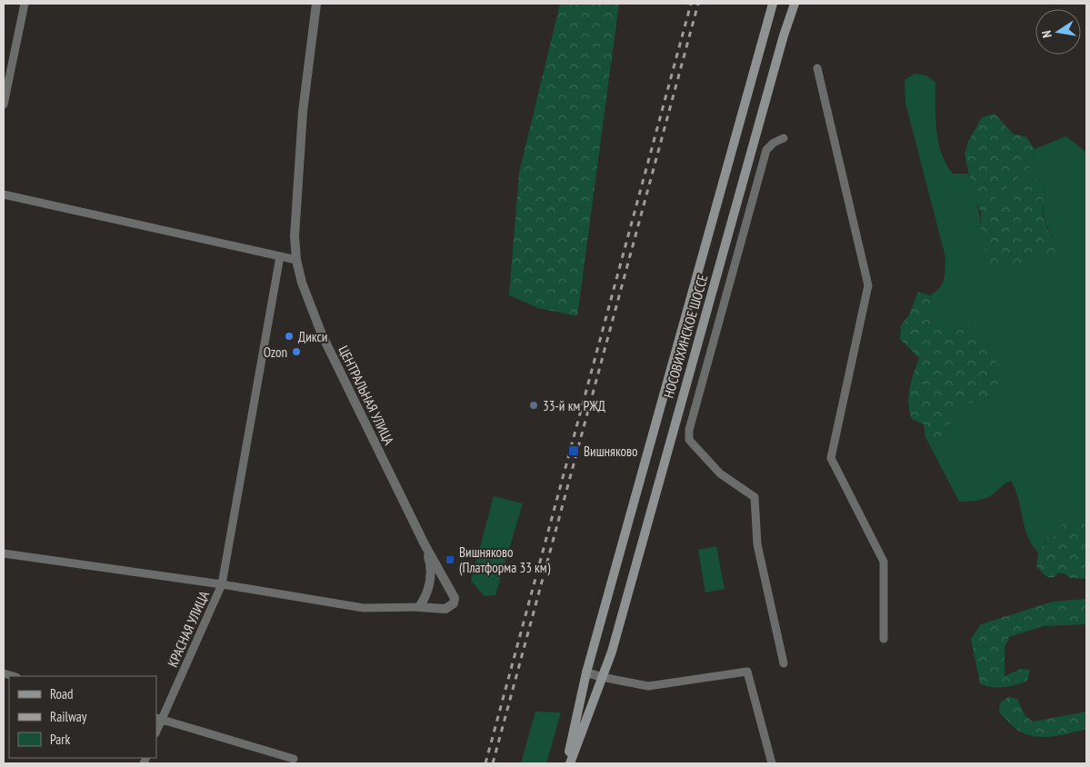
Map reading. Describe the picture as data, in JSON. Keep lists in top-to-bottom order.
{
  "streets": {
    "main road": ["НОСОВИХИНСКОЕ ШОССЕ"],
    "street": ["ЦЕНТРАЛЬНАЯ УЛИЦА", "КРАСНАЯ УЛИЦА"]
  },
  "places": {
    "other": ["Дикси", "Ozon", "33-й км РЖД"],
    "transit": ["Вишняково", "Вишняково (Платформа 33 км)"]
  },
  "legend": ["Road", "Railway", "Park"],
  "north": "left"
}
